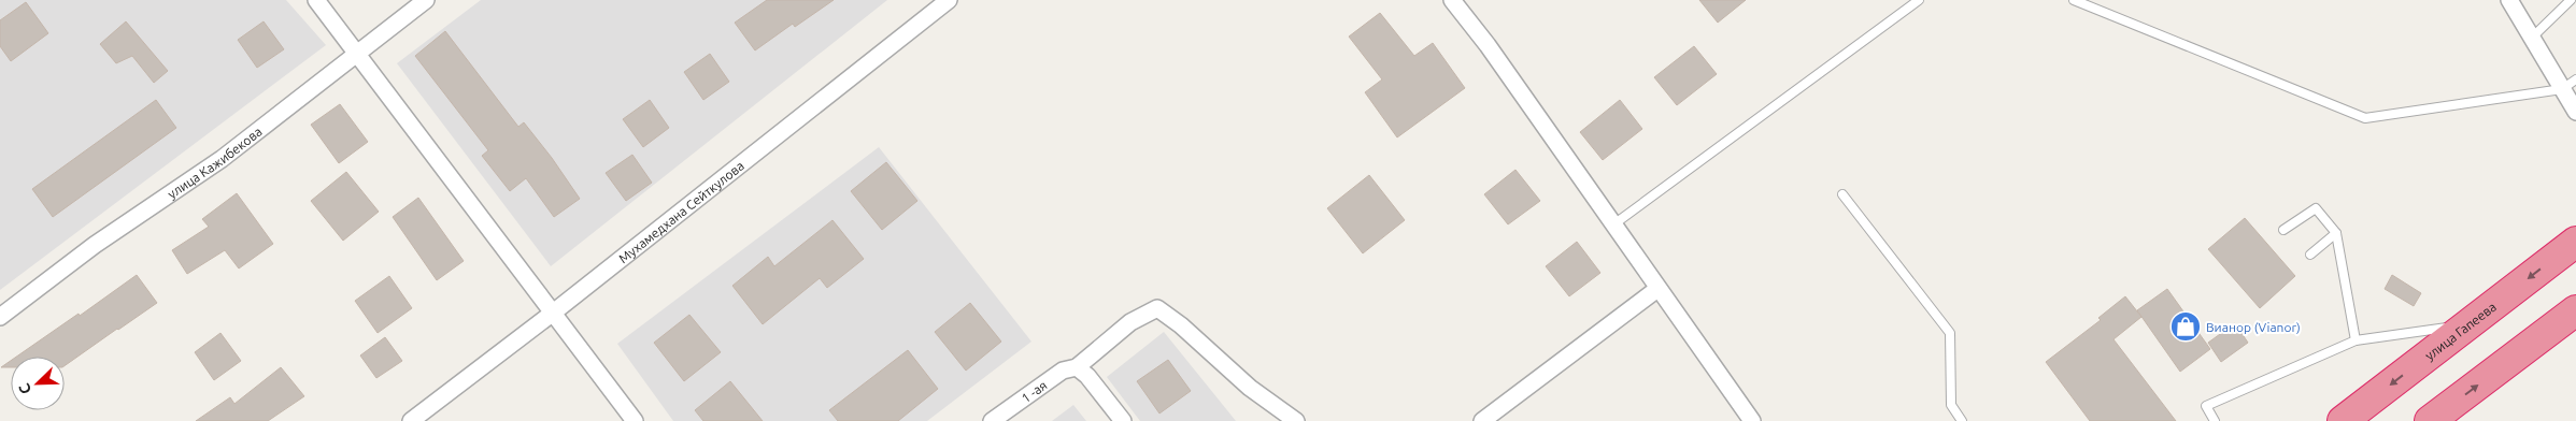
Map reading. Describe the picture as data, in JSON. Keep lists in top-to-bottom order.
{
  "streets": {
    "highway": ["улица Гапеева"],
    "street": ["улица Кажибекова", "Мухамедхана Сейткулова", "1 -ая"]
  },
  "places": {
    "shop": ["Вианор (Vianor)"]
  },
  "north": "bottom left"
}
